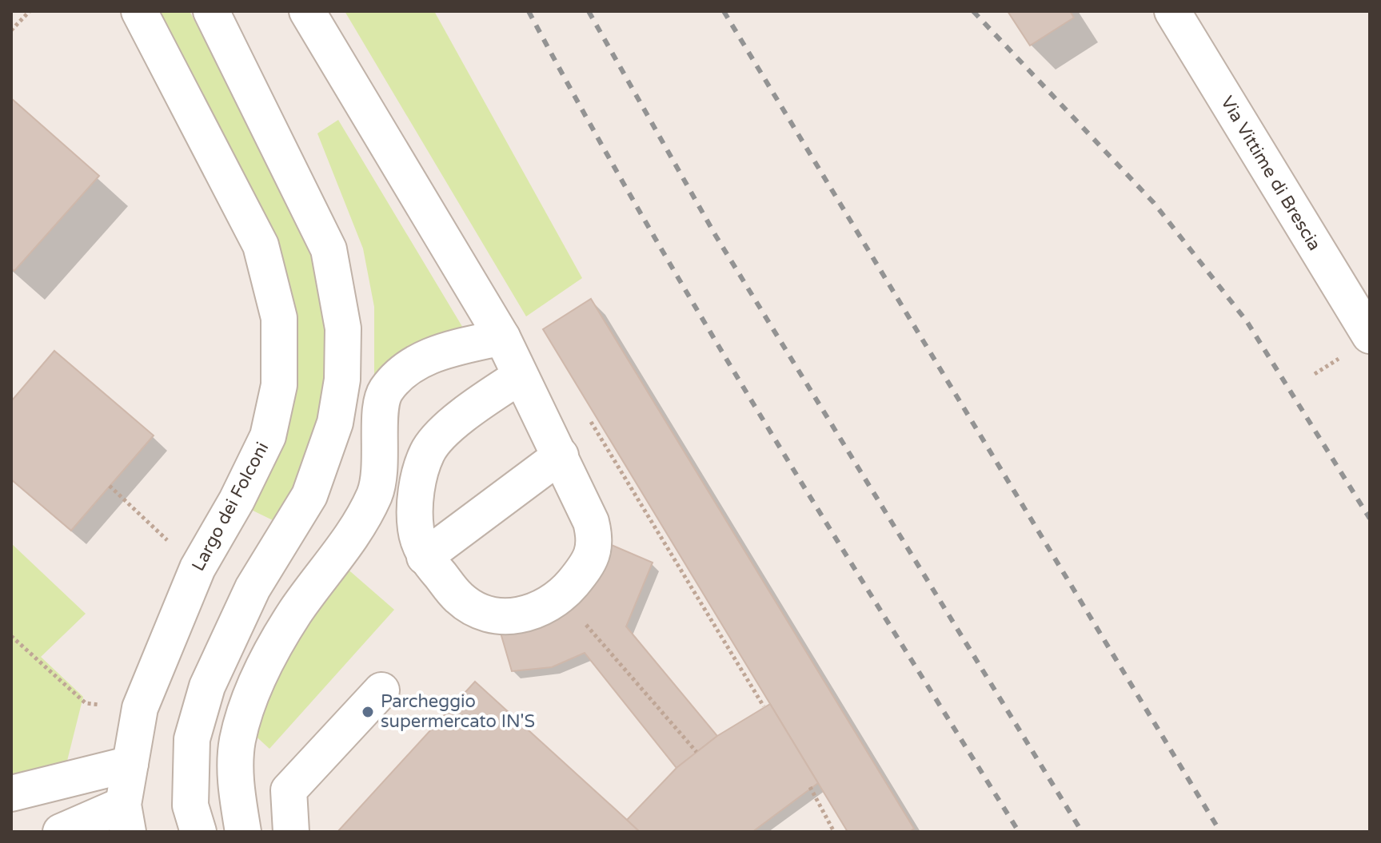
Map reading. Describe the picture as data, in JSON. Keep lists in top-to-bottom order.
{
  "streets": {
    "street": ["Via Vittime di Brescia", "Largo dei Folconi"]
  },
  "places": ["Parcheggio supermercato IN'S"]
}
